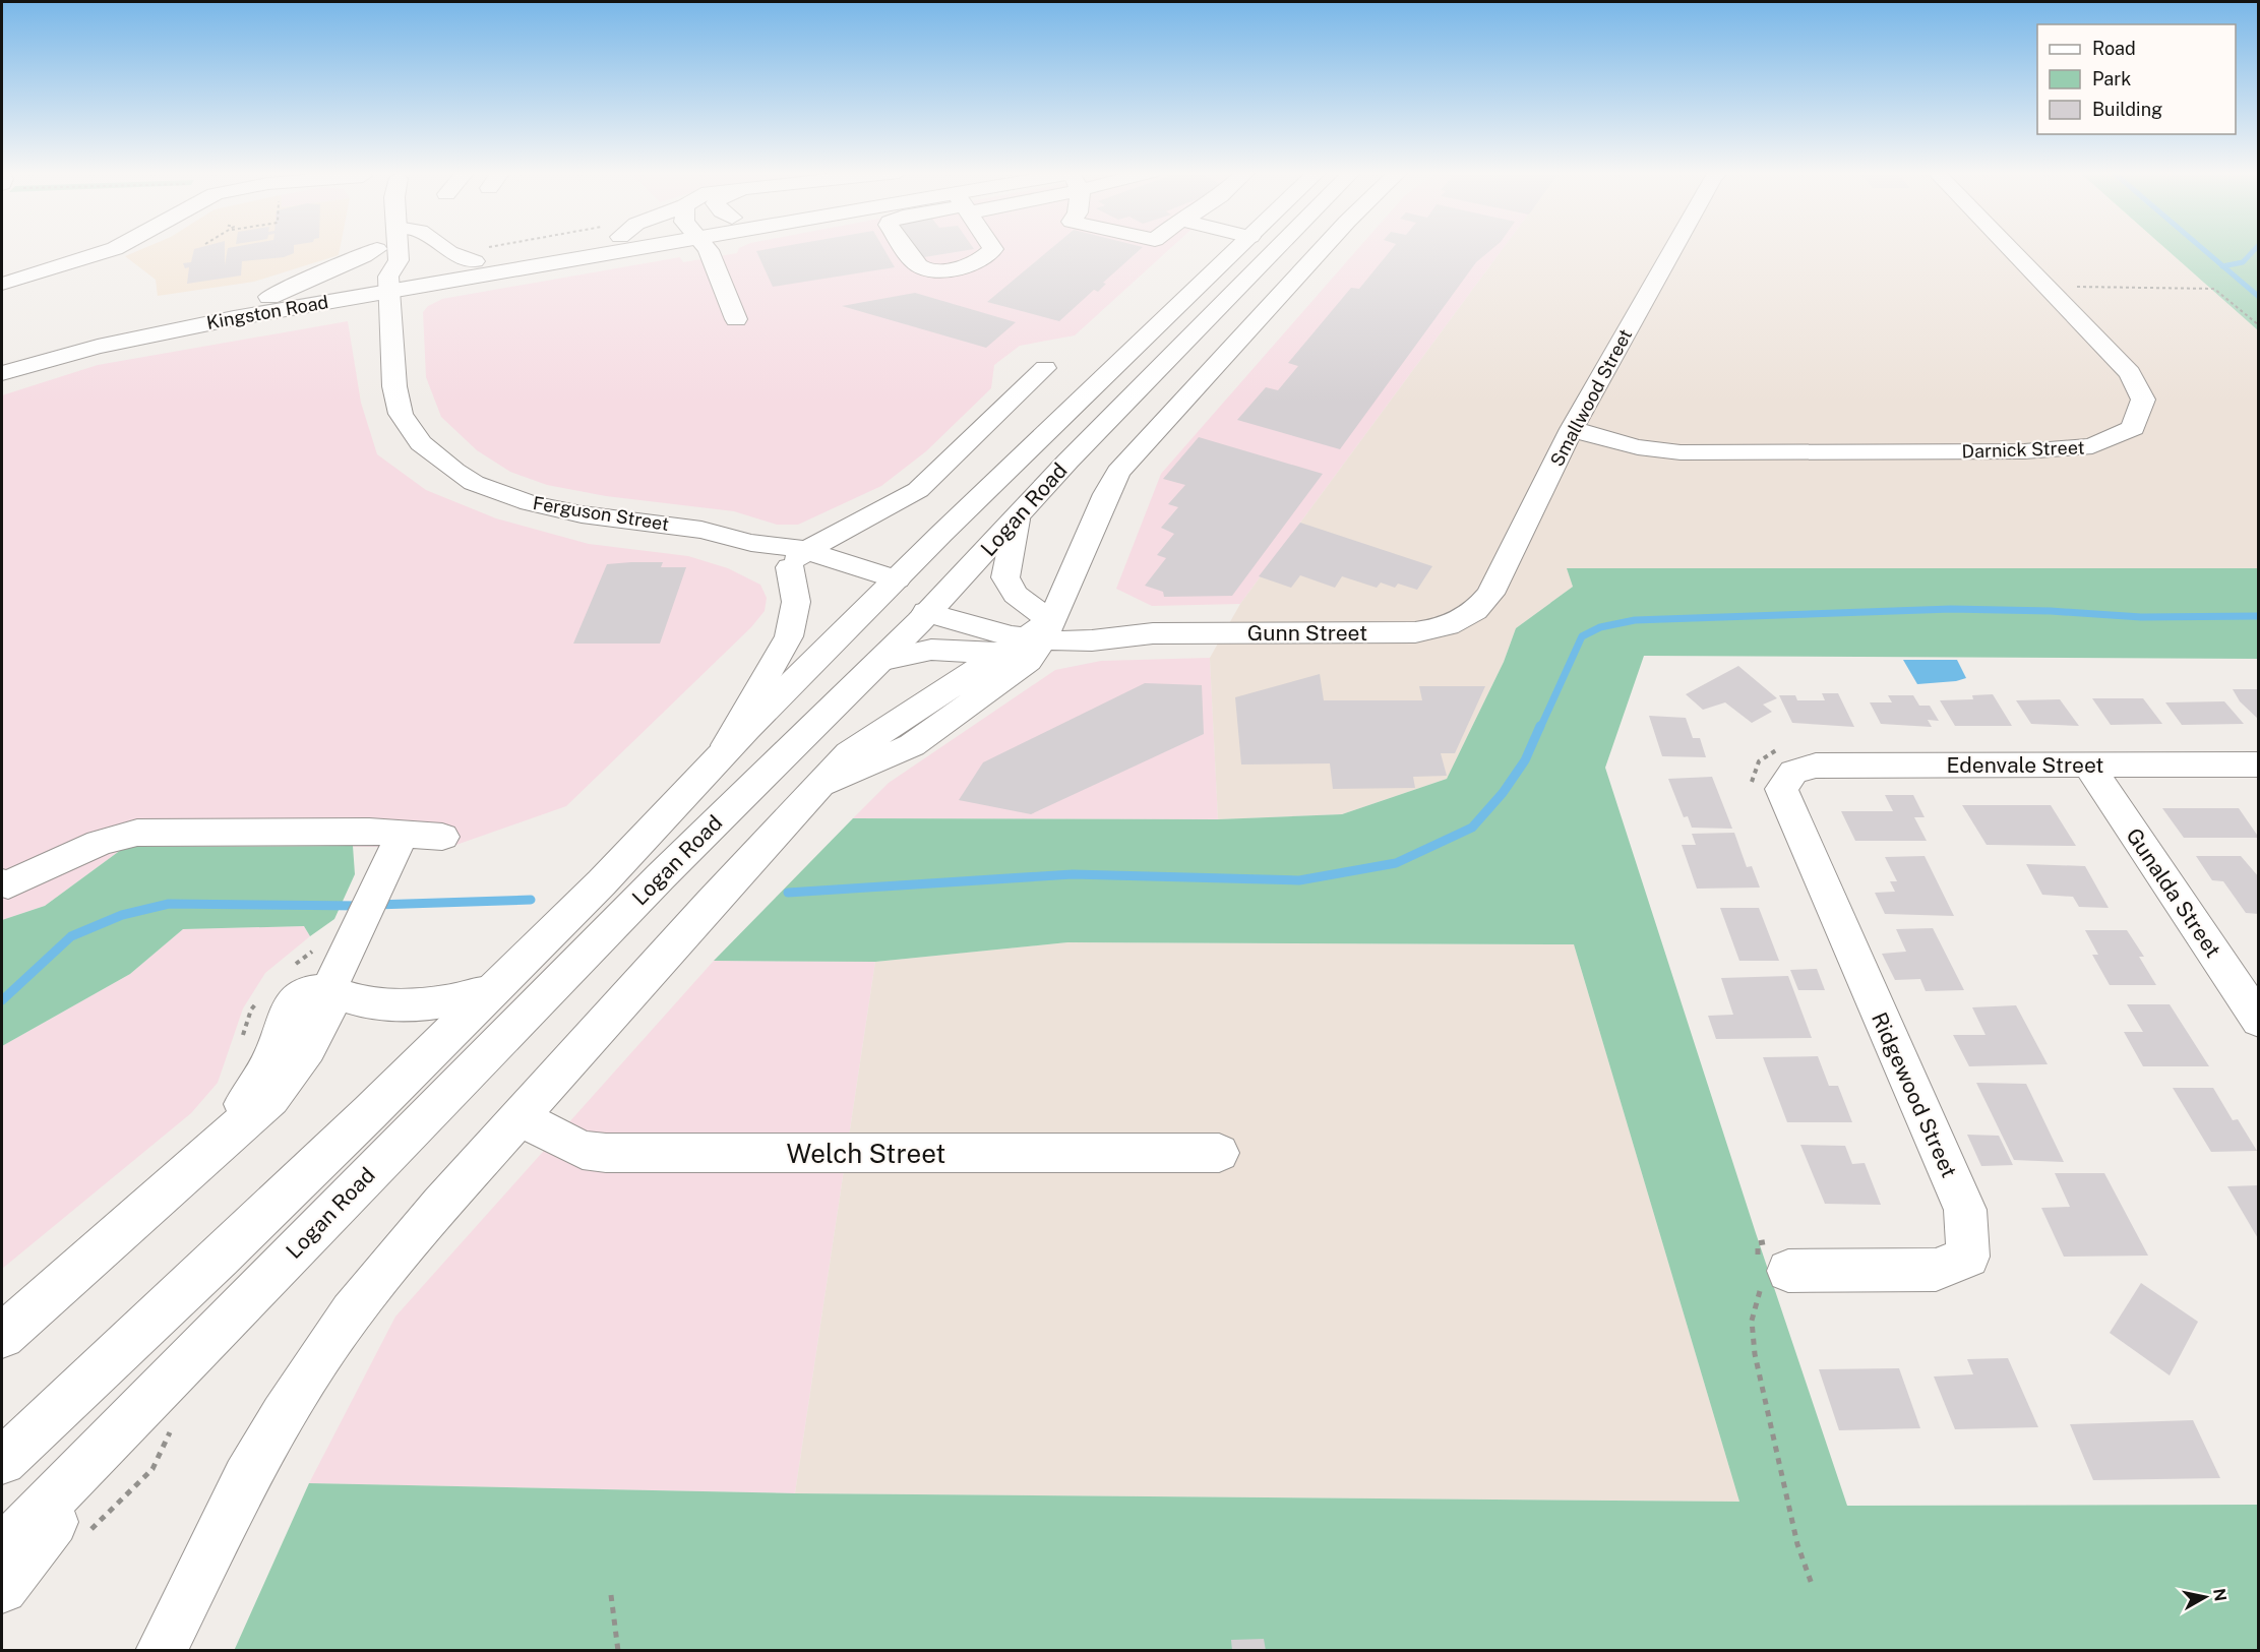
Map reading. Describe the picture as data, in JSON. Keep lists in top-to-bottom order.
{
  "streets": {
    "street": [
      "Kingston Road",
      "Smallwood Street",
      "Darnick Street",
      "Logan Road",
      "Ferguson Street",
      "Gunn Street",
      "Edenvale Street",
      "Gunalda Street",
      "Ridgewood Street",
      "Welch Street"
    ]
  },
  "crossings": [
    ["Kingston Road", "Ferguson Street"],
    ["Smallwood Street", "Darnick Street"],
    ["Smallwood Street", "Gunn Street"],
    ["Logan Road", "Ferguson Street"],
    ["Logan Road", "Gunn Street"],
    ["Ferguson Street", "Gunn Street"],
    ["Edenvale Street", "Gunalda Street"],
    ["Edenvale Street", "Ridgewood Street"]
  ],
  "legend": ["Road", "Park", "Building"],
  "north": "right"
}
